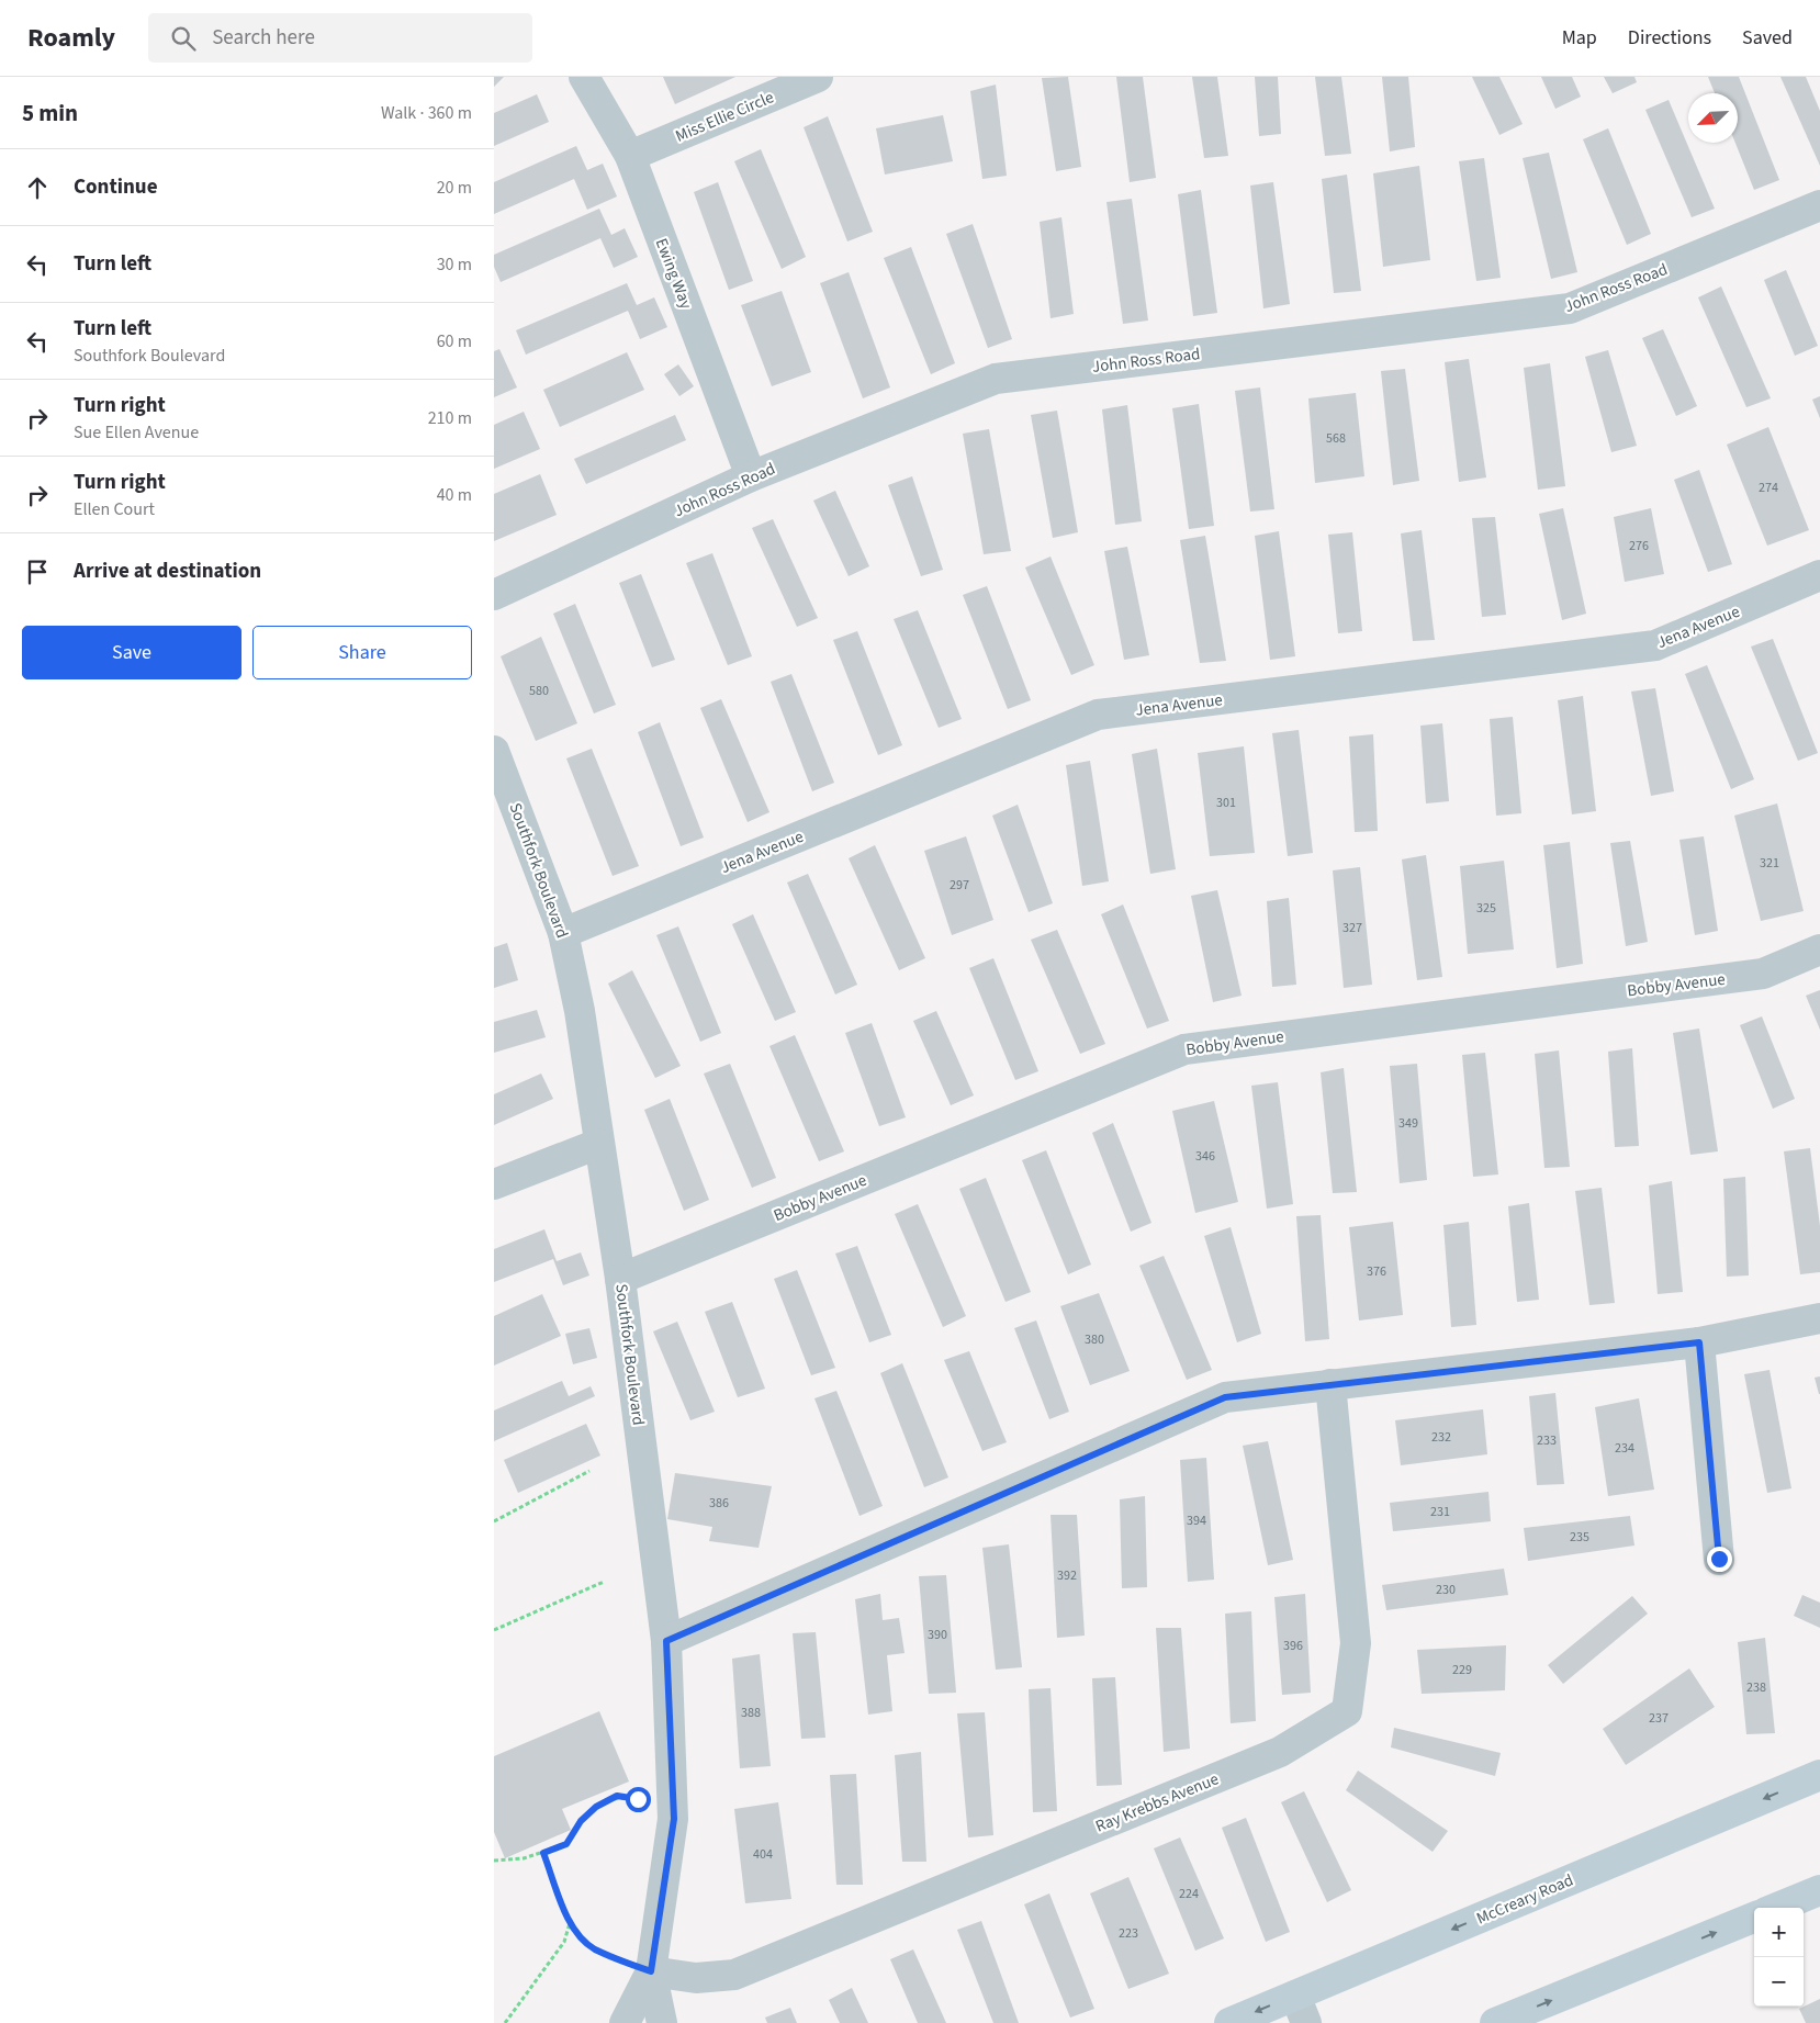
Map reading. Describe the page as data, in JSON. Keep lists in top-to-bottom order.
{
  "streets": {
    "main road": ["McCreary Road"],
    "street": [
      "Miss Ellie Circle",
      "Ewing Way",
      "John Ross Road",
      "Jena Avenue",
      "Southfork Boulevard",
      "Bobby Avenue",
      "Ray Krebbs Avenue"
    ]
  },
  "crossings": [
    ["Miss Ellie Circle", "Ewing Way"],
    ["Ewing Way", "John Ross Road"],
    ["Jena Avenue", "Southfork Boulevard"],
    ["Southfork Boulevard", "Bobby Avenue"],
    ["Southfork Boulevard", "Ray Krebbs Avenue"]
  ],
  "house_numbers": [
    "568",
    "274",
    "276",
    "580",
    "301",
    "321",
    "297",
    "325",
    "327",
    "349",
    "346",
    "376",
    "380",
    "232",
    "233",
    "234",
    "386",
    "231",
    "394",
    "235",
    "392",
    "230",
    "390",
    "396",
    "229",
    "238",
    "388",
    "237",
    "404",
    "224",
    "223"
  ],
  "north": "bottom left",
  "page": {
    "header": "Roamly",
    "search": "Search here",
    "nav": ["Map", "Directions", "Saved"],
    "heading": ["5 min", "Walk · 360 m"],
    "list": [
      ["Continue", "20 m"],
      ["Turn left", "30 m"],
      ["Turn left", "Southfork Boulevard", "60 m"],
      ["Turn right", "Sue Ellen Avenue", "210 m"],
      ["Turn right", "Ellen Court", "40 m"],
      "Arrive at destination"
    ],
    "buttons": ["Save", "Share"],
    "map_buttons": ["+", "−"]
  }
}
